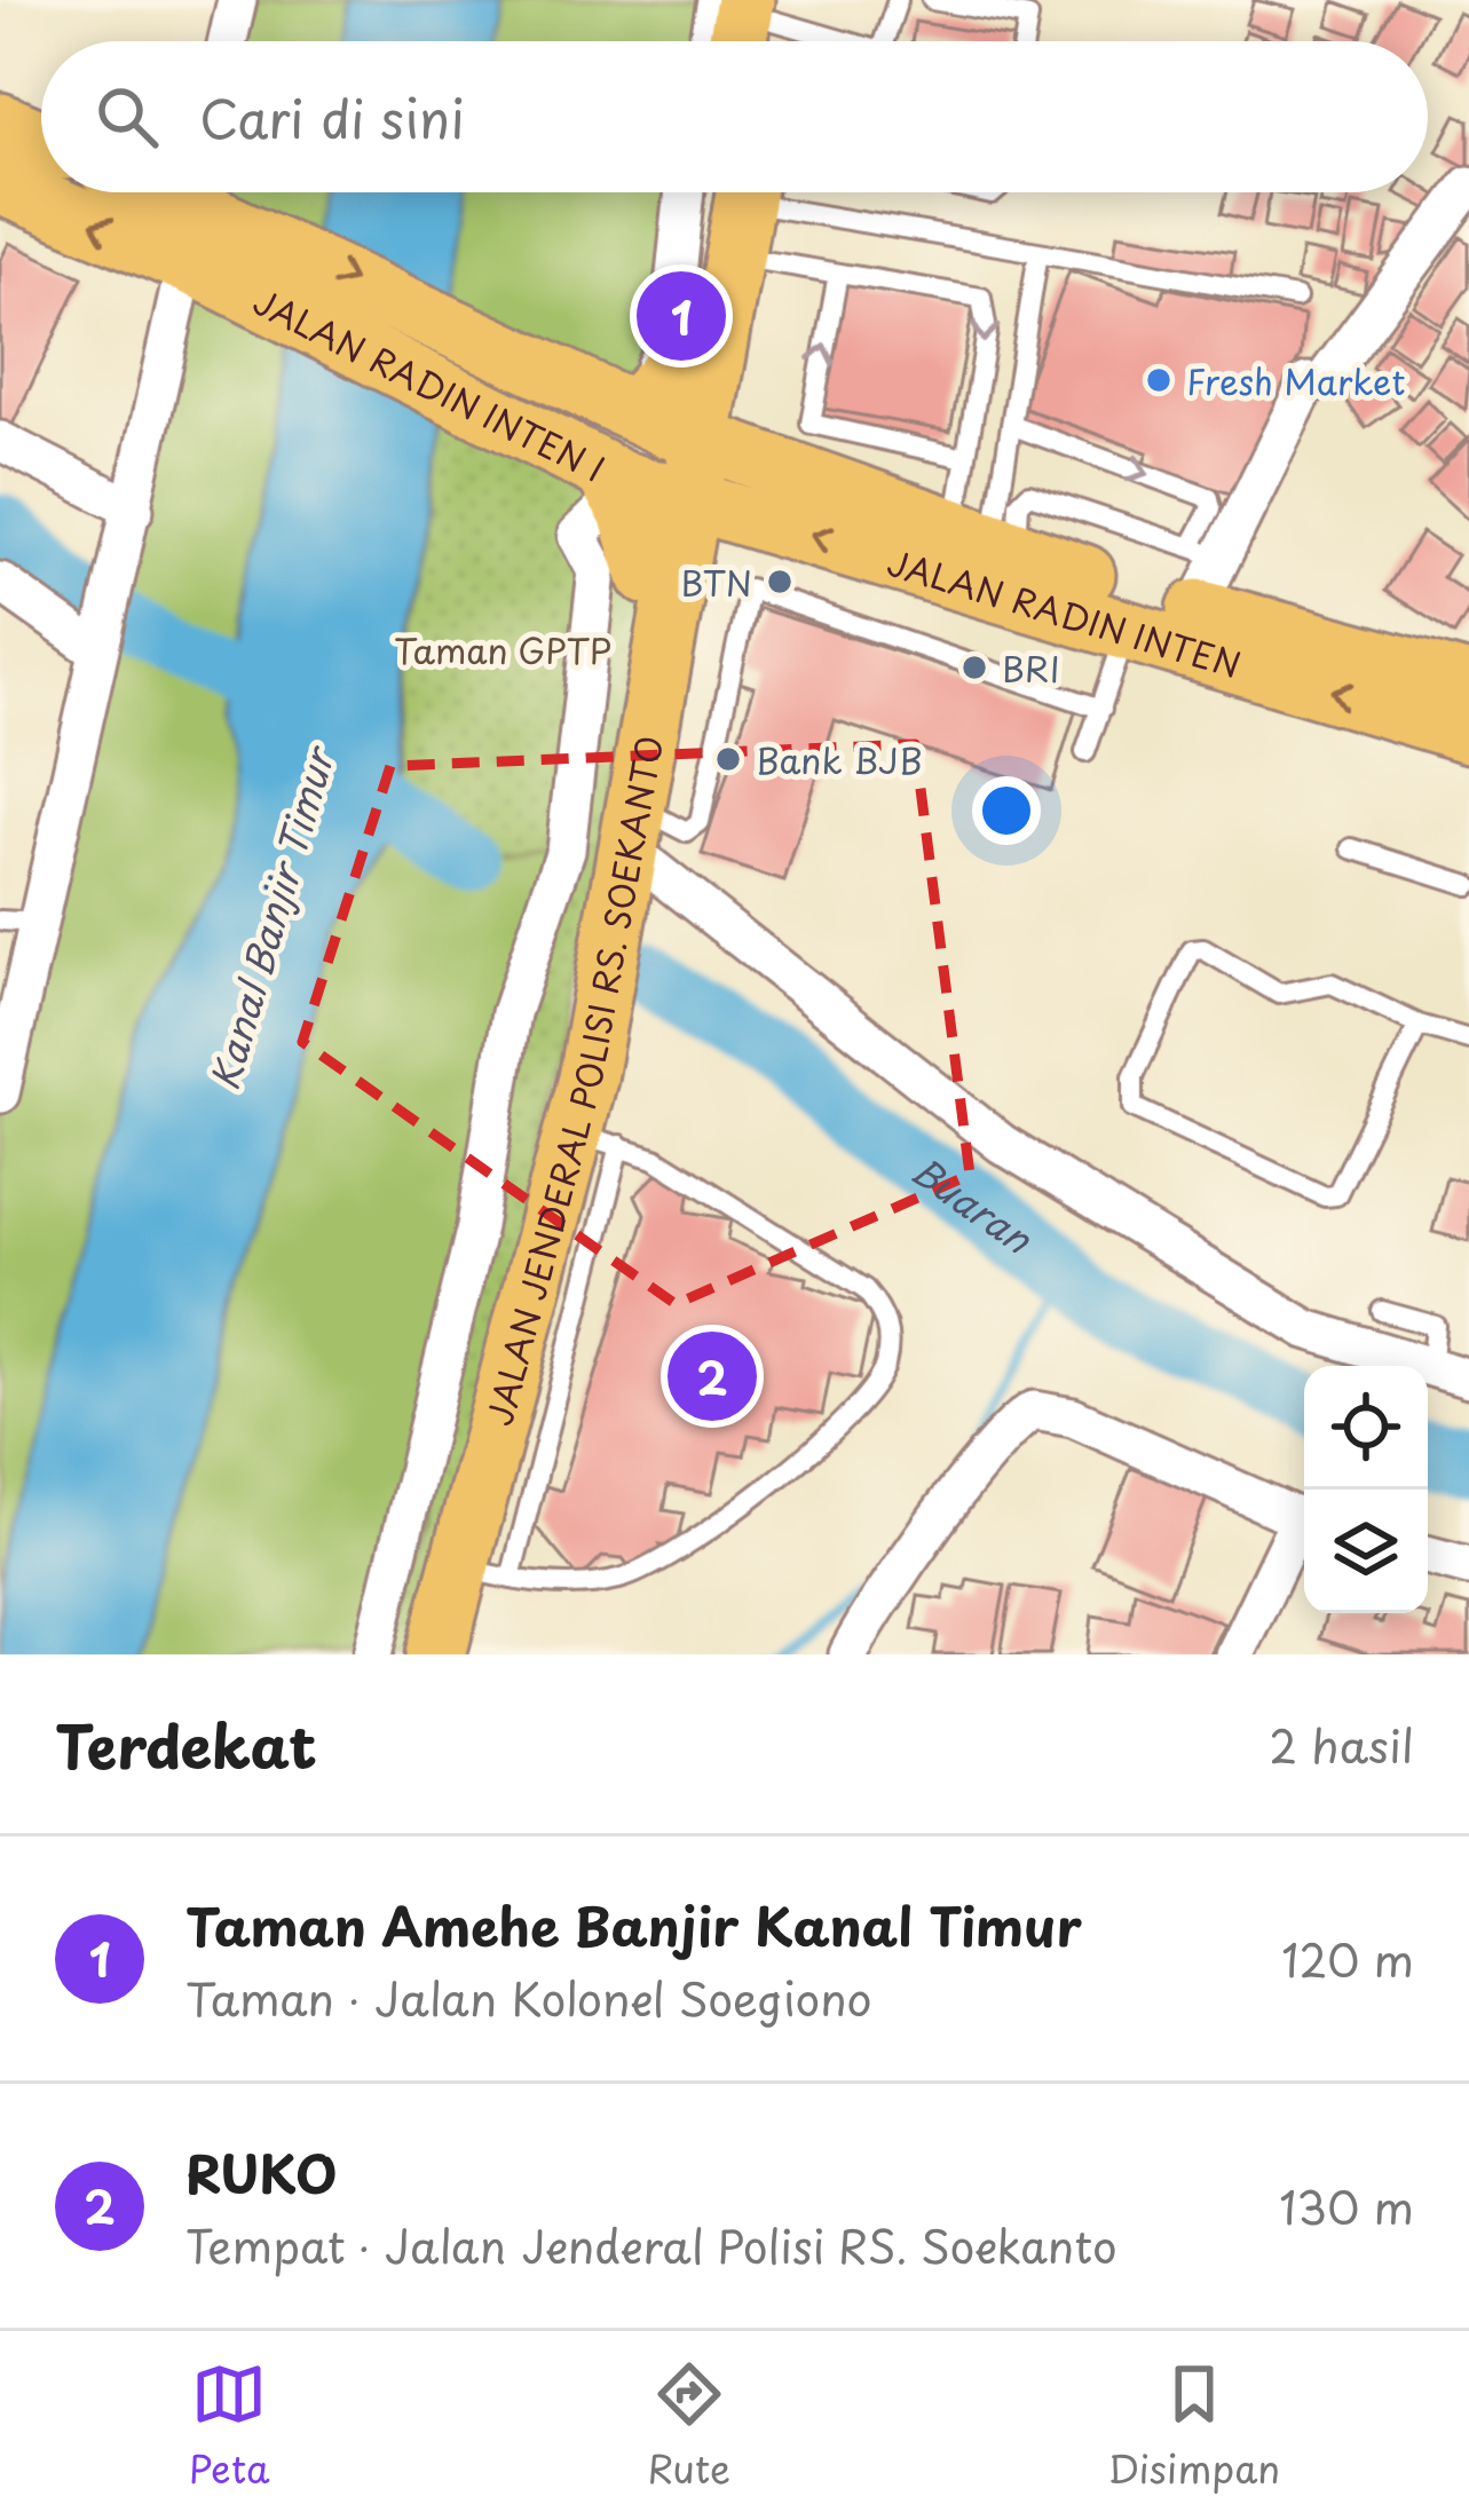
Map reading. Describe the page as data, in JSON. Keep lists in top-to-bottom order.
{
  "streets": {
    "main road": ["JALAN RADIN INTEN I", "JALAN RADIN INTEN", "JALAN JENDERAL POLISI RS. SOEKANTO"]
  },
  "crossings": [
    ["JALAN RADIN INTEN I", "JALAN RADIN INTEN"],
    ["JALAN RADIN INTEN I", "JALAN JENDERAL POLISI RS. SOEKANTO"],
    ["JALAN RADIN INTEN", "JALAN JENDERAL POLISI RS. SOEKANTO"]
  ],
  "water": ["Kanal Banjir Timur", "Buaran"],
  "parks": ["Taman GPTP"],
  "places": [
    "Fresh Market",
    "BTN",
    "BRI",
    "Bank BJB"
  ],
  "page": {
    "search": "Cari di sini",
    "pins": ["1", "2"],
    "heading": ["Terdekat", "2 hasil"],
    "list": [
      {
        "mark": "1",
        "name": "Taman Amehe Banjir Kanal Timur",
        "note": "Taman · Jalan Kolonel Soegiono",
        "value": "120 m"
      },
      {
        "mark": "2",
        "name": "RUKO",
        "note": "Tempat · Jalan Jenderal Polisi RS. Soekanto",
        "value": "130 m"
      }
    ],
    "nav": ["Peta", "Rute", "Disimpan"]
  }
}
